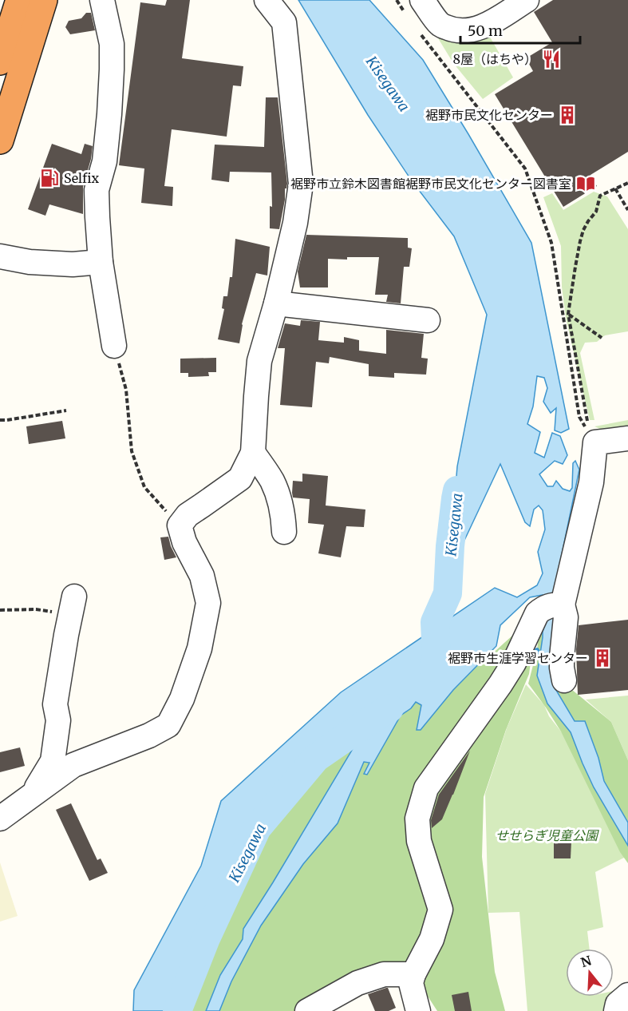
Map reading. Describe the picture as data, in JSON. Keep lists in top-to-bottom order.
{
  "water": ["Kisegawa"],
  "parks": ["せせらぎ児童公園"],
  "places": {
    "restaurant": ["8屋（はちや）"],
    "building": ["裾野市民文化センター", "裾野市生涯学習センター"],
    "fuel station": ["Selfix"],
    "library": ["裾野市立鈴木図書館裾野市民文化センター図書室"]
  },
  "scale_bar": "50 m",
  "north": "top"
}
